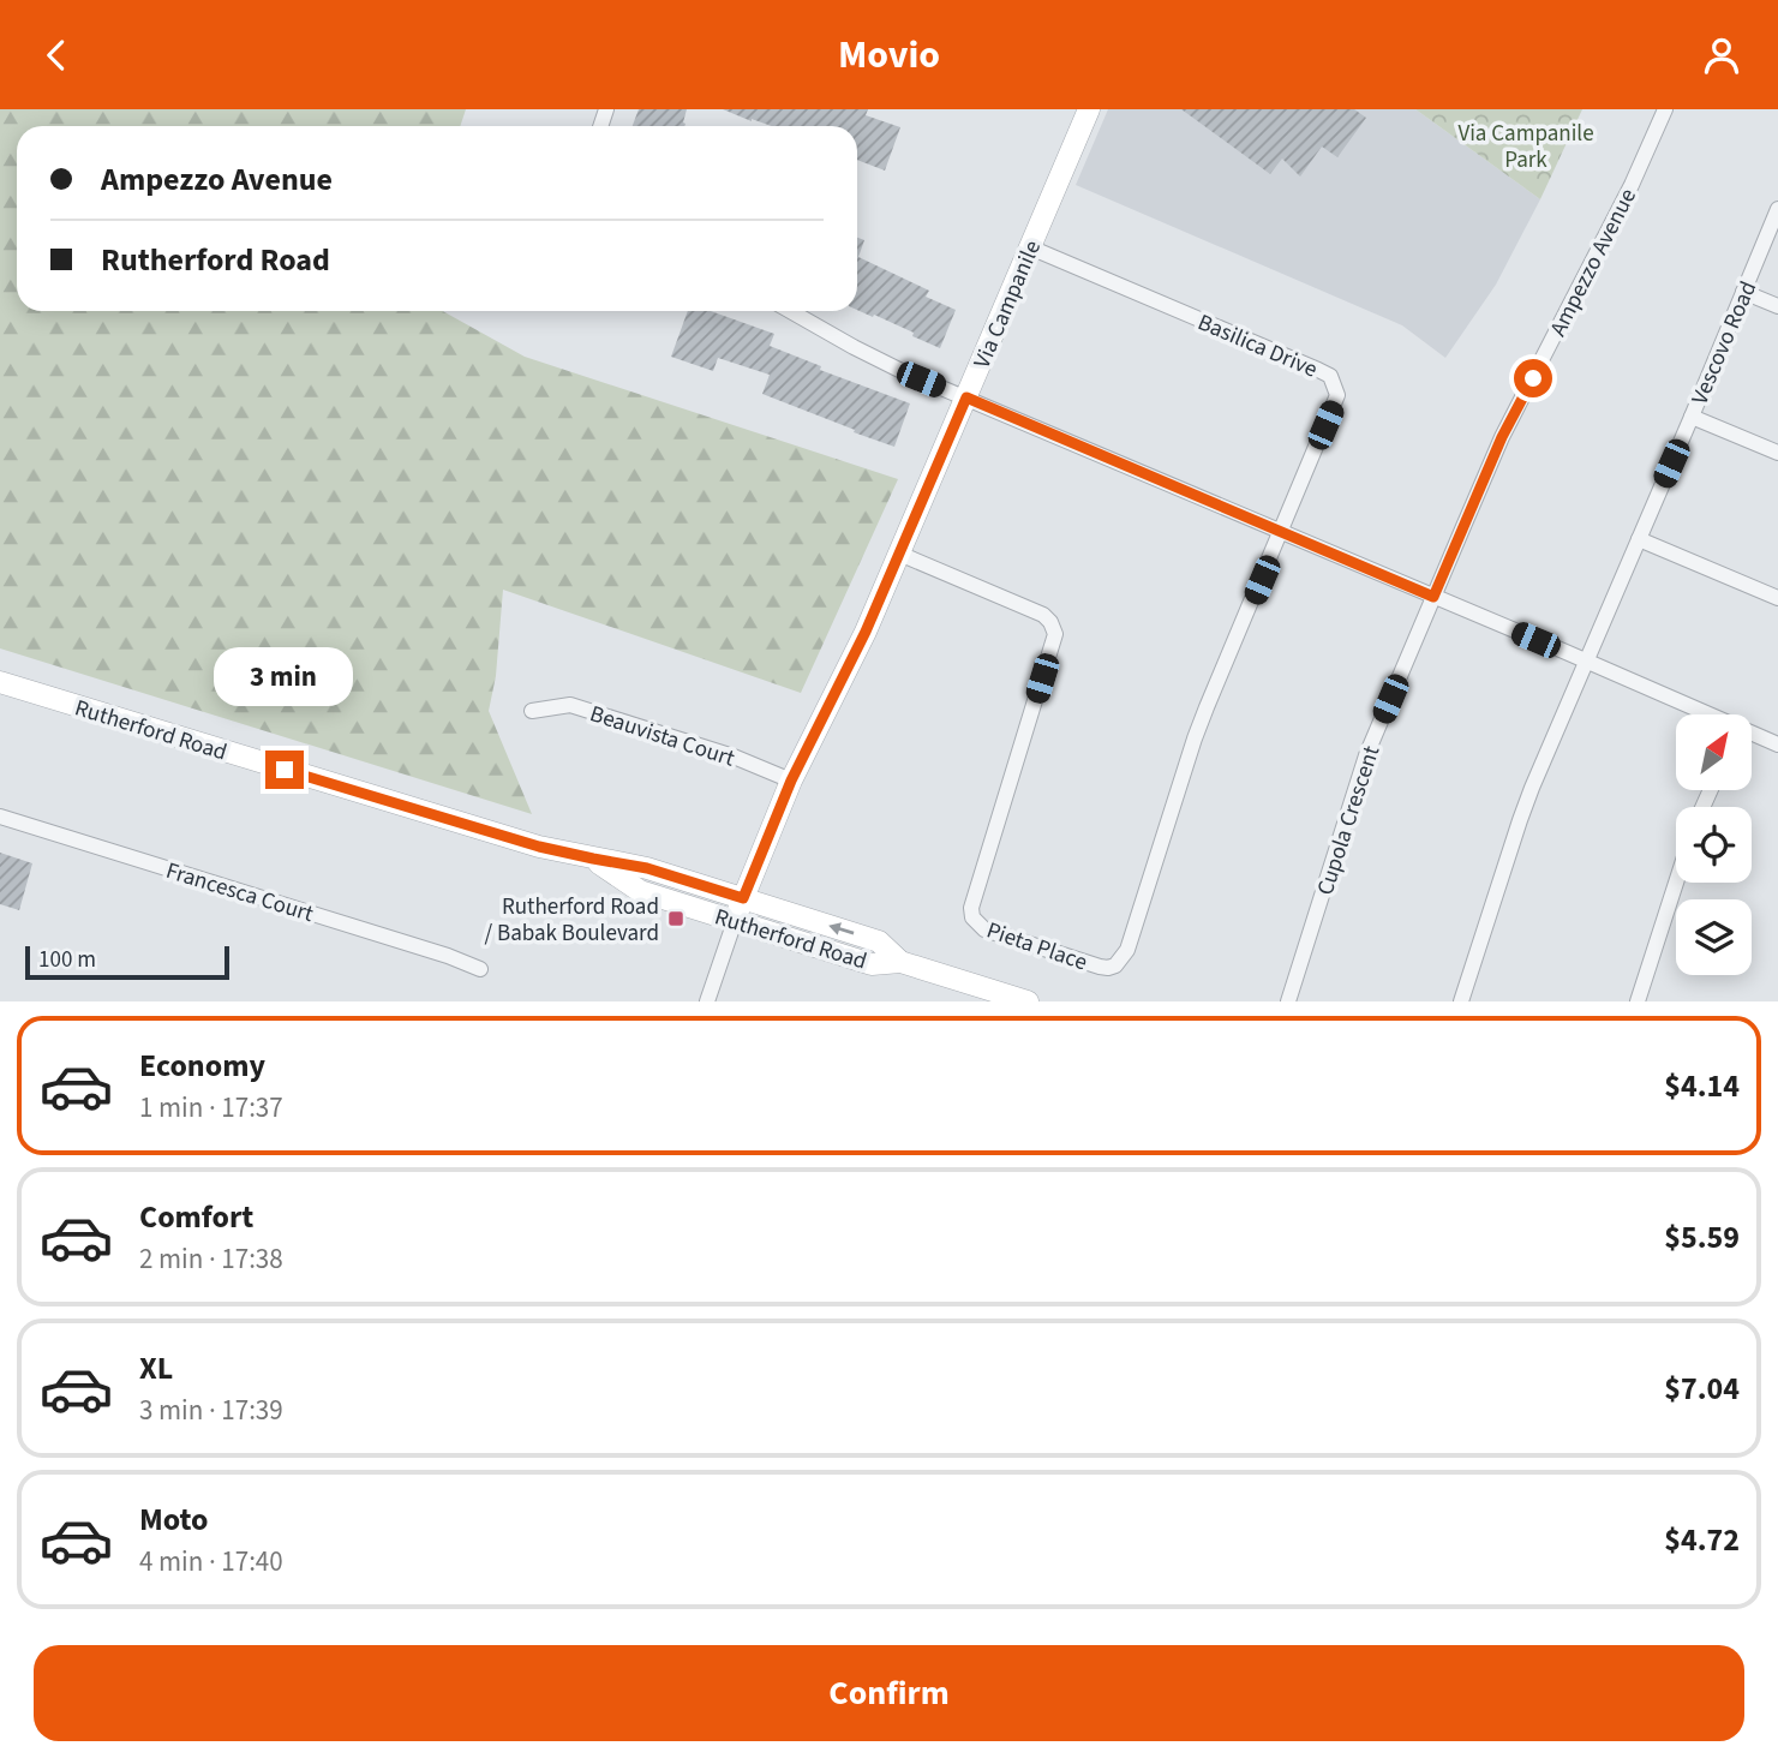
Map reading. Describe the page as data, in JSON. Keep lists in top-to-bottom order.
{
  "streets": {
    "main road": ["Via Campanile", "Rutherford Road"],
    "street": [
      "Ampezzo Avenue",
      "Vescovo Road",
      "Basilica Drive",
      "Beauvista Court",
      "Cupola Crescent",
      "Francesca Court",
      "Pieta Place"
    ]
  },
  "crossings": [
    ["Ampezzo Avenue", "Cupola Crescent"],
    ["Via Campanile", "Basilica Drive"],
    ["Via Campanile", "Rutherford Road"],
    ["Via Campanile", "Beauvista Court"],
    ["Via Campanile", "Pieta Place"],
    ["Basilica Drive", "Pieta Place"]
  ],
  "parks": ["Via Campanile Park"],
  "places": {
    "transit": ["Rutherford Road / Babak Boulevard"]
  },
  "scale_bar": "100 m",
  "north": "top right",
  "page": {
    "header": "Movio",
    "banner": ["Ampezzo Avenue", "Rutherford Road"],
    "bubble": "3 min",
    "scale": "100 m",
    "list": [
      {
        "name": "Economy",
        "note": "1 min · 17:37",
        "value": "$4.14"
      },
      {
        "name": "Comfort",
        "note": "2 min · 17:38",
        "value": "$5.59"
      },
      {
        "name": "XL",
        "note": "3 min · 17:39",
        "value": "$7.04"
      },
      {
        "name": "Moto",
        "note": "4 min · 17:40",
        "value": "$4.72"
      }
    ],
    "buttons": "Confirm"
  }
}
